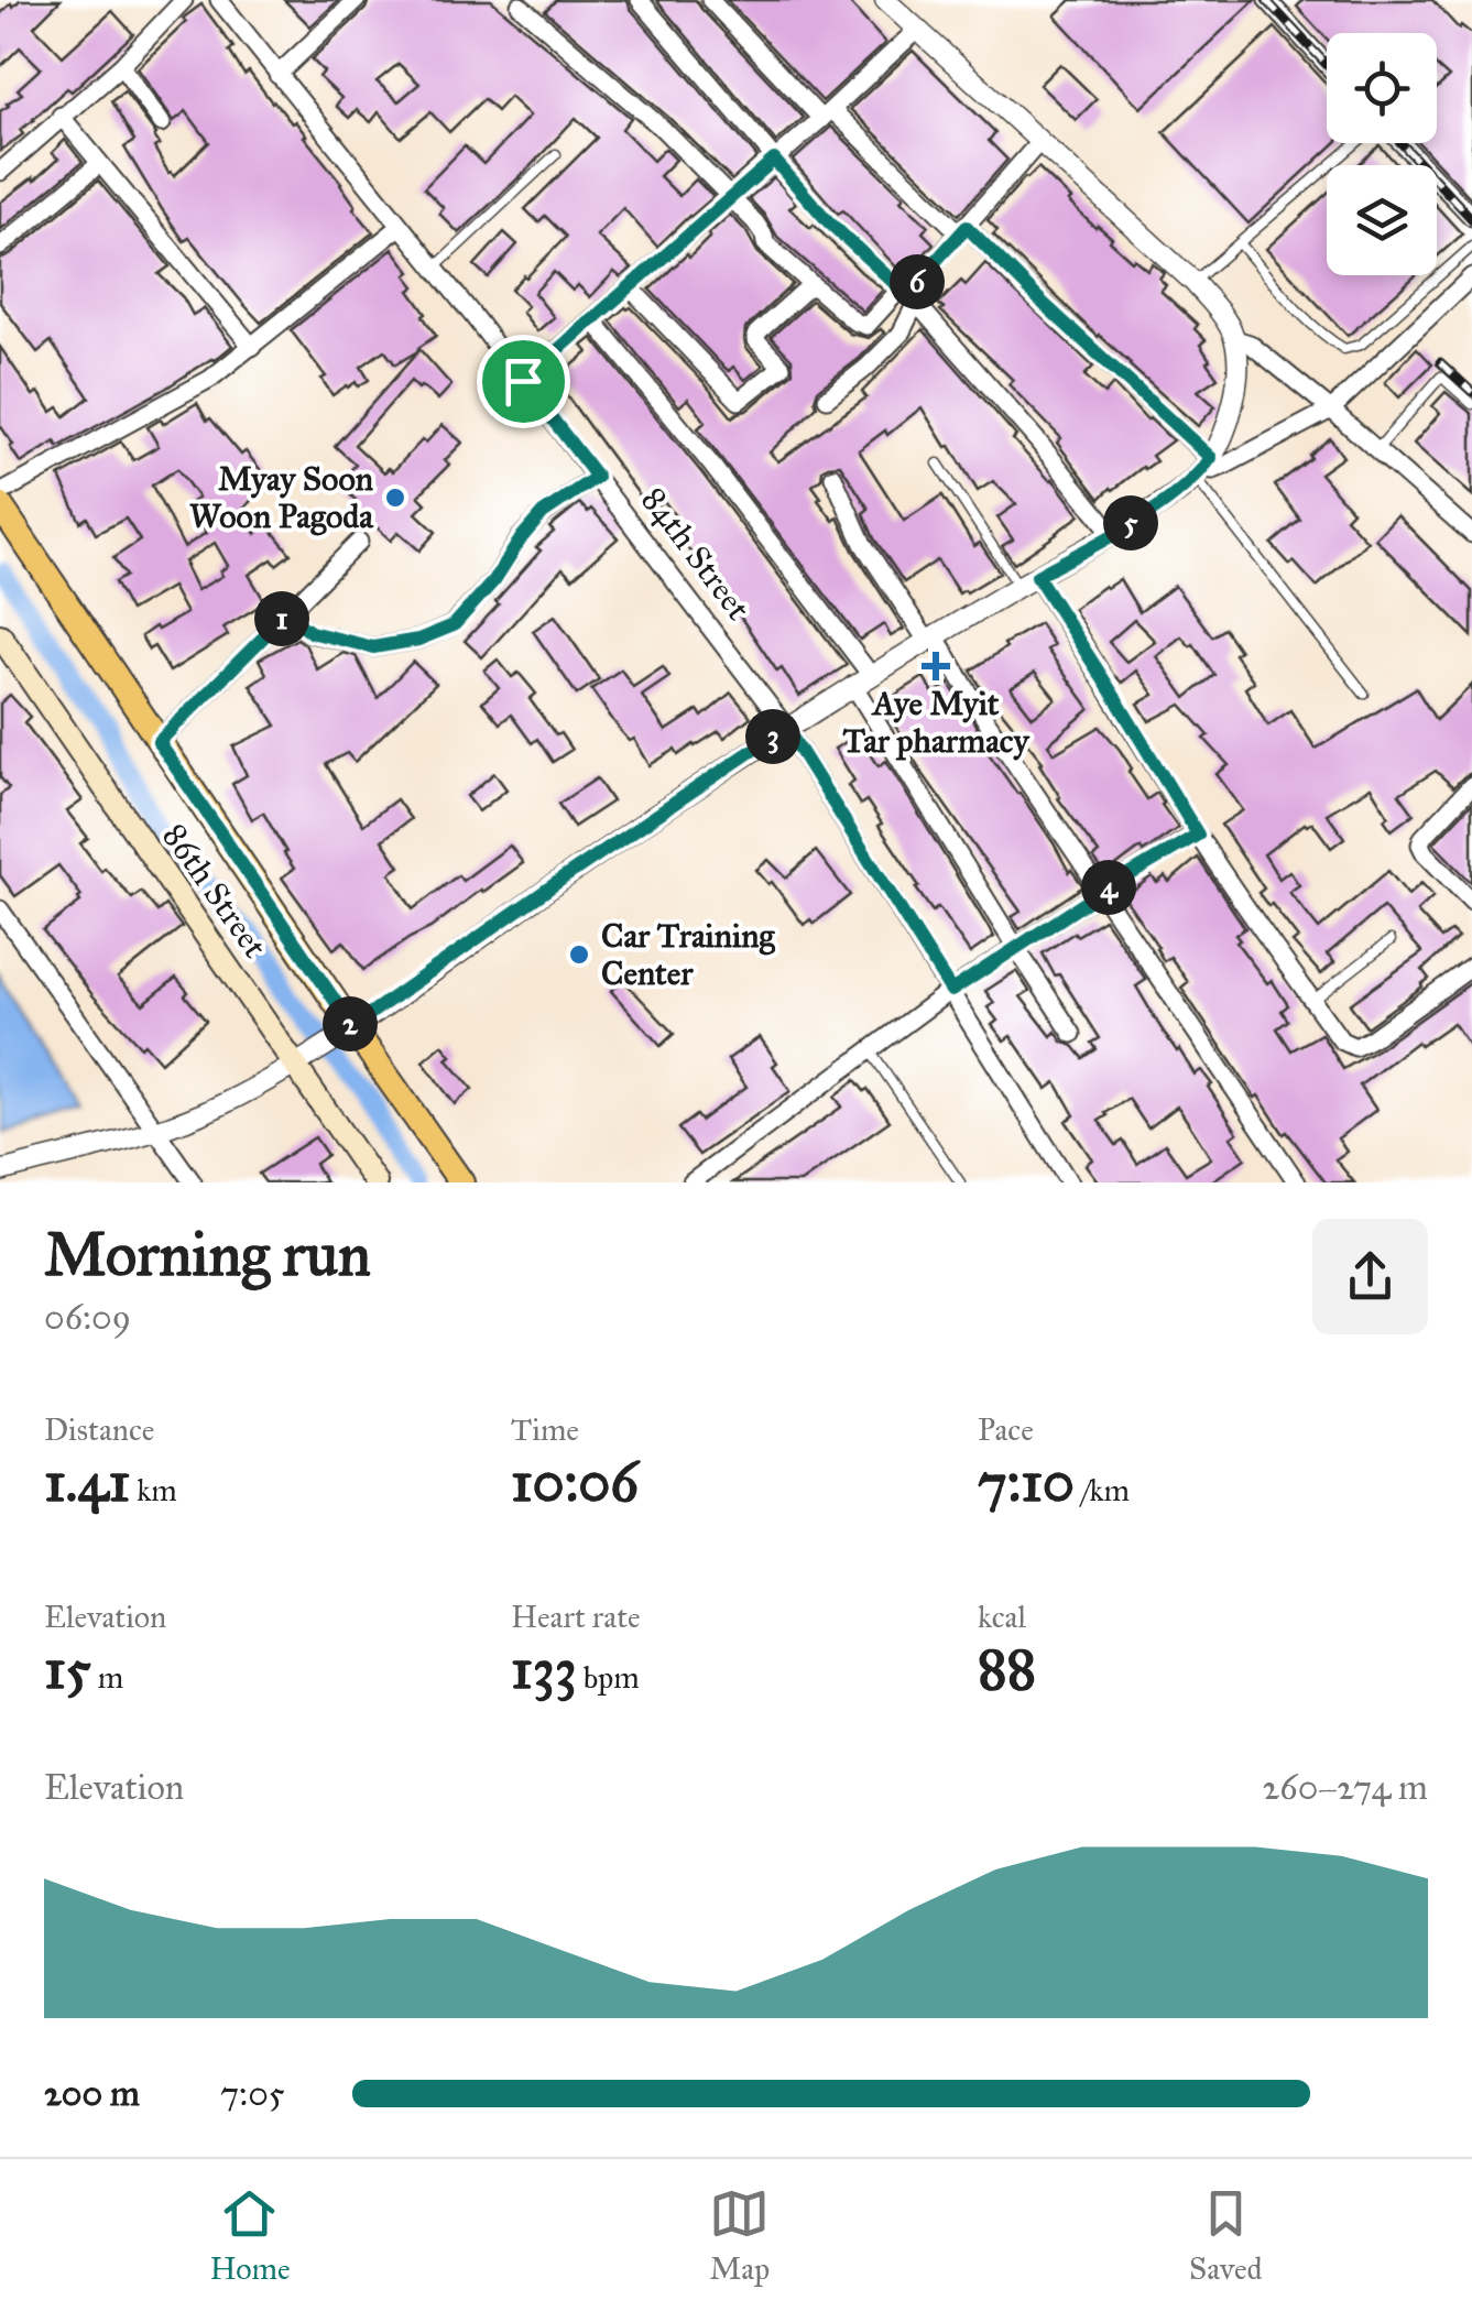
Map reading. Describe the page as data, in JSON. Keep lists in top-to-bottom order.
{
  "streets": {
    "main road": ["86th Street"],
    "street": ["84th Street"]
  },
  "places": {
    "other": ["Myay Soon Woon Pagoda", "Car Training Center"],
    "health": ["Aye Myit Tar pharmacy"]
  },
  "page": {
    "pins": [
      "6",
      "5",
      "1",
      "3",
      "4",
      "2"
    ],
    "heading": ["Morning run", "06:09"],
    "stats": [
      ["Distance", "1.41 km"],
      ["Time", "10:06"],
      ["Pace", "7:10 /km"],
      ["Elevation", "15 m"],
      ["Heart rate", "133 bpm"],
      ["kcal", "88"]
    ],
    "chart": ["Elevation", "260–274 m"],
    "list": [
      {
        "name": "200 m",
        "note": "7:05"
      }
    ],
    "tabs": ["Home", "Map", "Saved"]
  }
}
